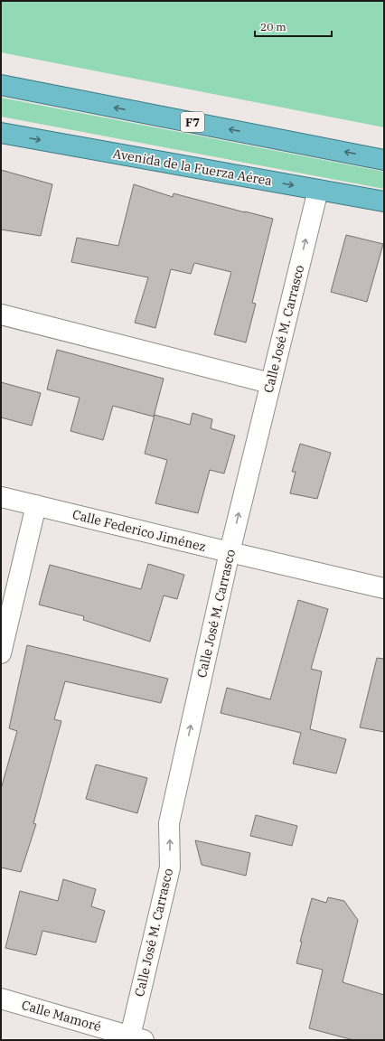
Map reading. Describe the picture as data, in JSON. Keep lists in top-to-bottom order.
{
  "streets": {
    "highway": ["F7", "Avenida de la Fuerza Aérea"],
    "street": ["Calle José M. Carrasco", "Calle Federico Jiménez", "Calle Mamoré"]
  },
  "crossings": [
    ["Avenida de la Fuerza Aérea", "Calle José M. Carrasco"],
    ["Calle José M. Carrasco", "Calle Federico Jiménez"],
    ["Calle José M. Carrasco", "Calle Mamoré"]
  ],
  "one_way": ["Calle José M. Carrasco"],
  "scale_bar": "20 m"
}
